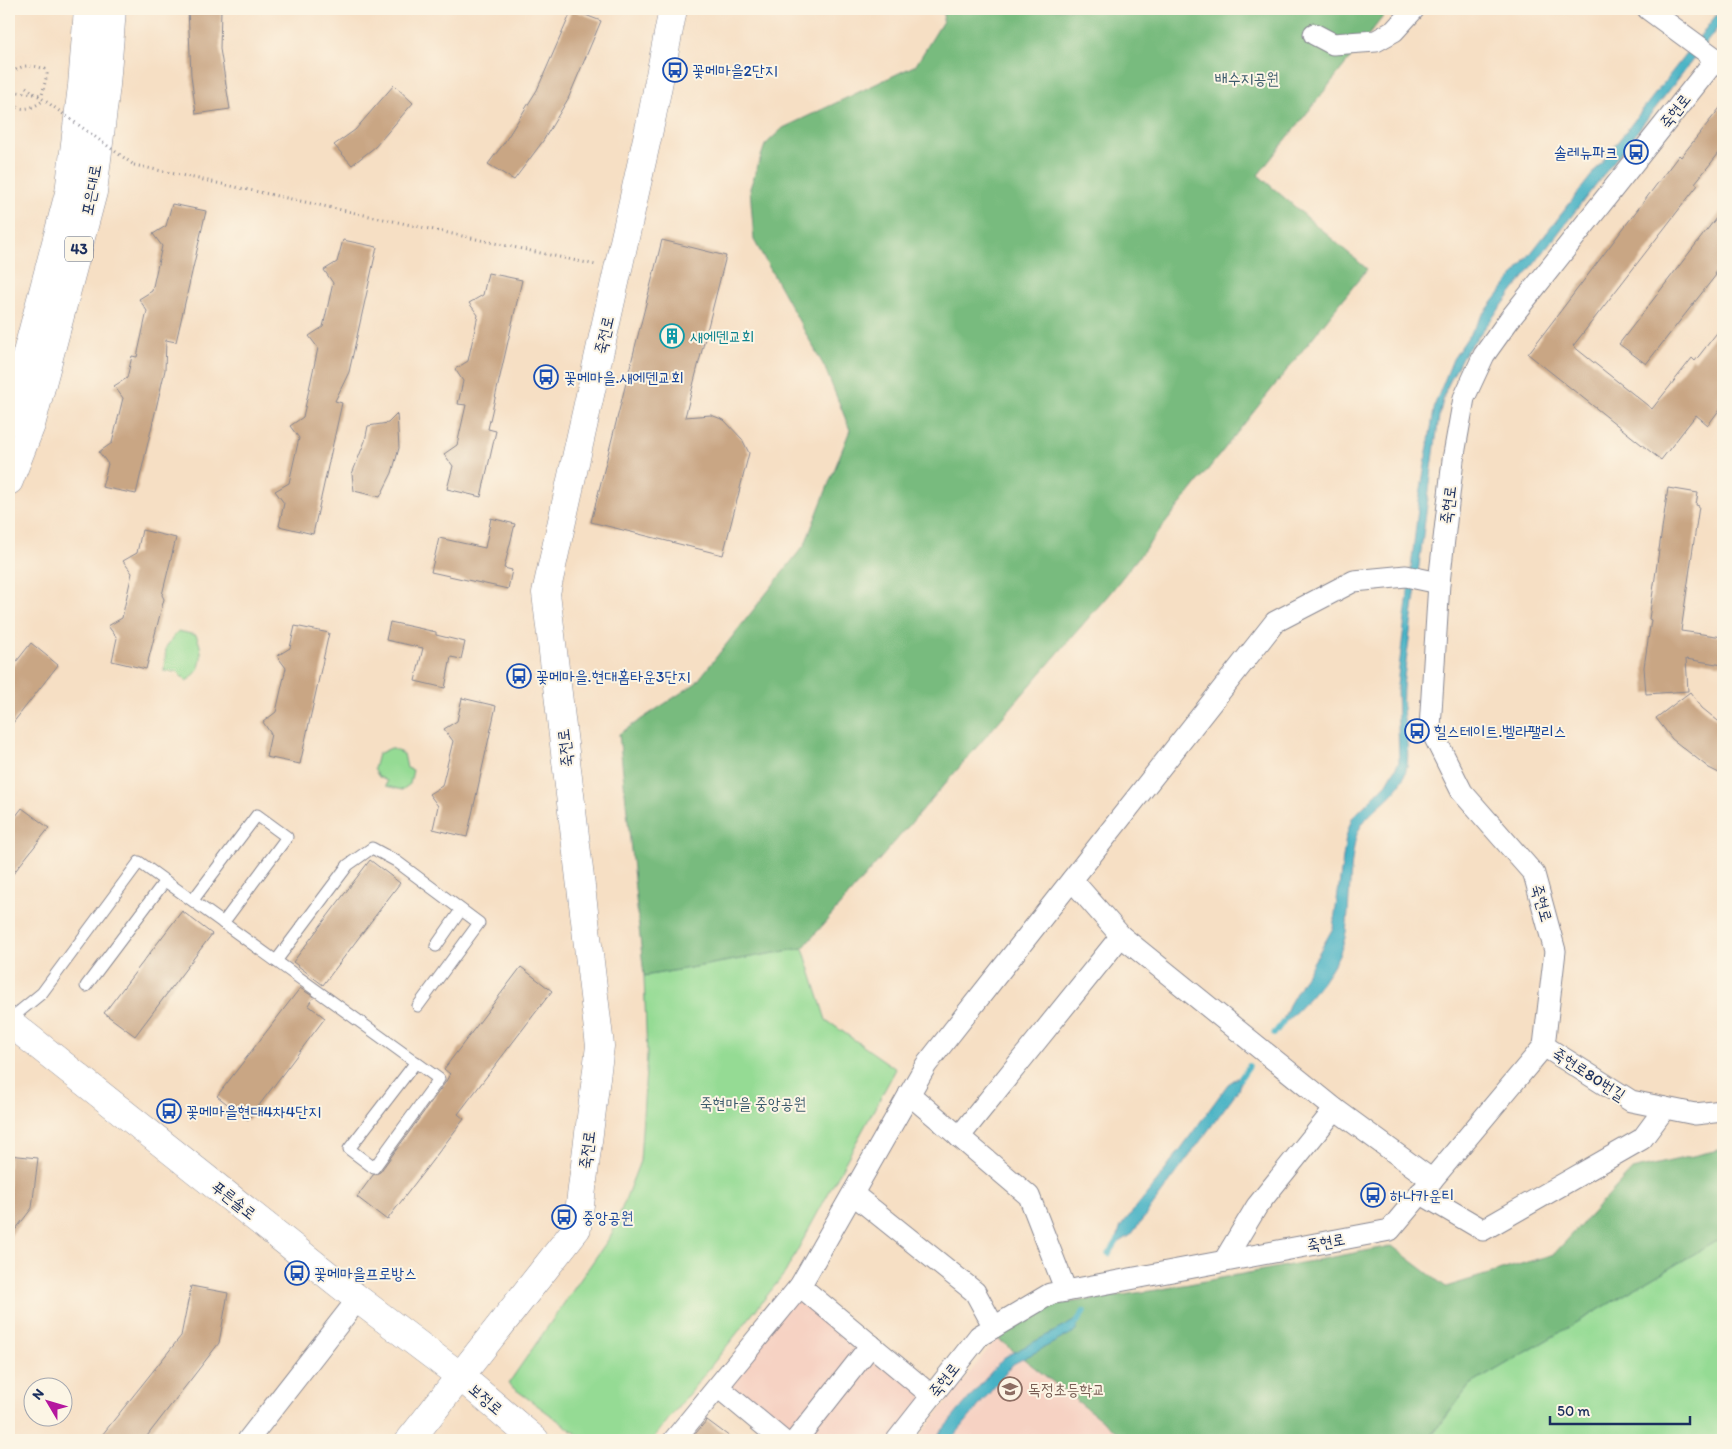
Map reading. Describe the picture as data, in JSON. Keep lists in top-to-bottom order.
{
  "streets": {
    "main road": [
      "포은대로",
      "43",
      "죽전로",
      "푸른솔로",
      "보정로"
    ],
    "street": ["죽현로", "죽현로80번길"]
  },
  "crossings": [
    ["죽현로", "죽현로80번길"],
    ["죽전로", "푸른솔로"],
    ["죽전로", "보정로"],
    ["푸른솔로", "보정로"]
  ],
  "parks": ["배수지공원", "죽현마을 중앙공원"],
  "places": {
    "bus stop": [
      "꽃메마을2단지",
      "솔레뉴파크",
      "꽃메마을.새에덴교회",
      "꽃메마을.현대홈타운3단지",
      "힐스테이트.벨라팰리스",
      "꽃메마을현대4차4단지",
      "하나카운티",
      "중앙공원",
      "꽃메마을프로방스"
    ],
    "building": ["새에덴교회"],
    "school or university": ["독정초등학교"]
  },
  "scale_bar": "50 m",
  "north": "top left"
}
